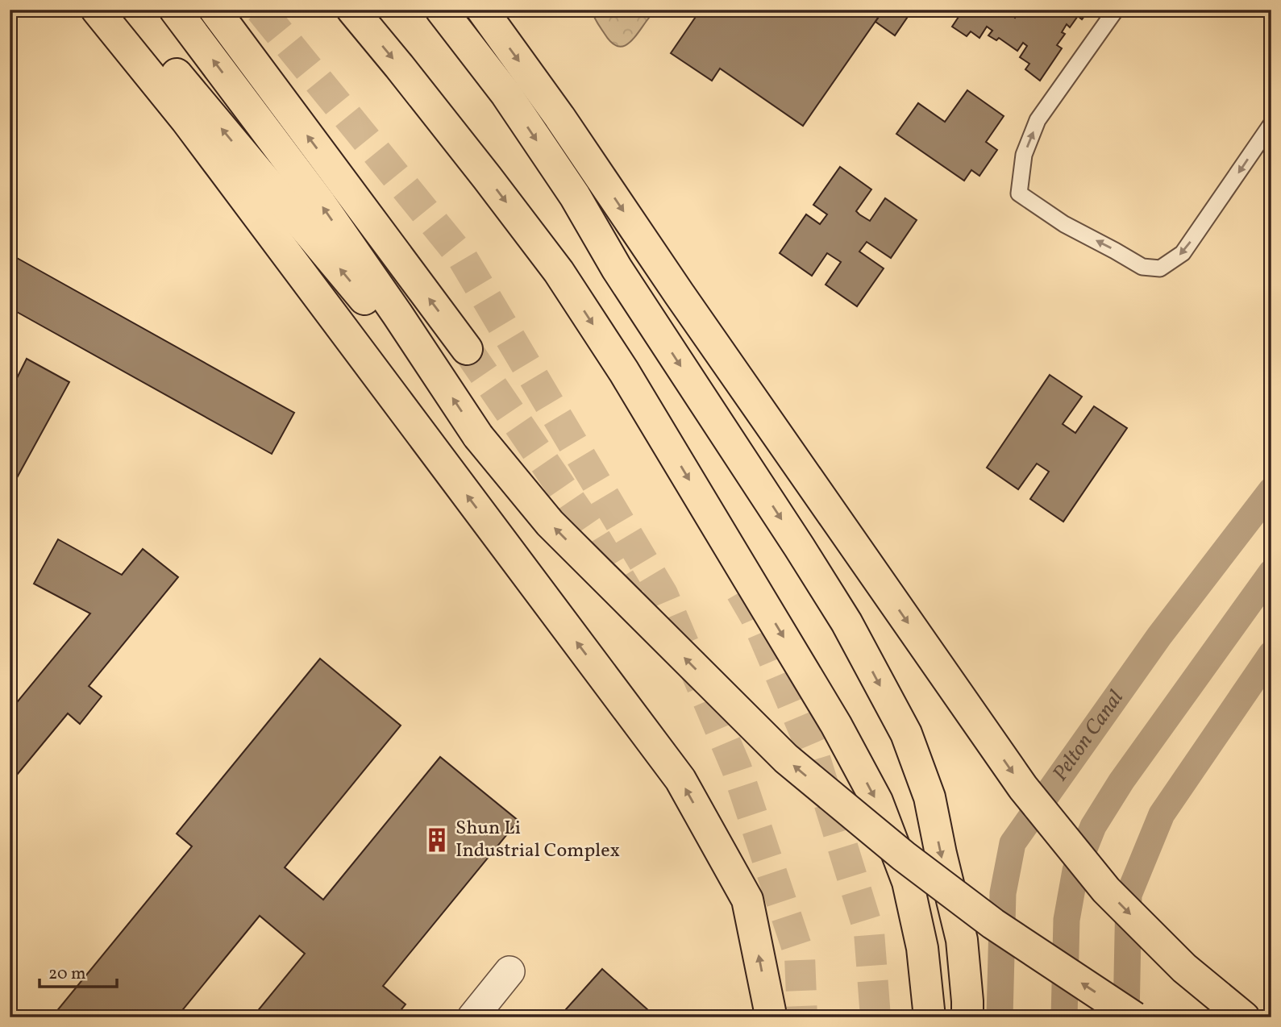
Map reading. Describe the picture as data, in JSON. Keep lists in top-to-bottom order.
{
  "water": ["Pelton Canal"],
  "places": {
    "building": ["Shun Li Industrial Complex"]
  },
  "scale_bar": "20 m"
}
